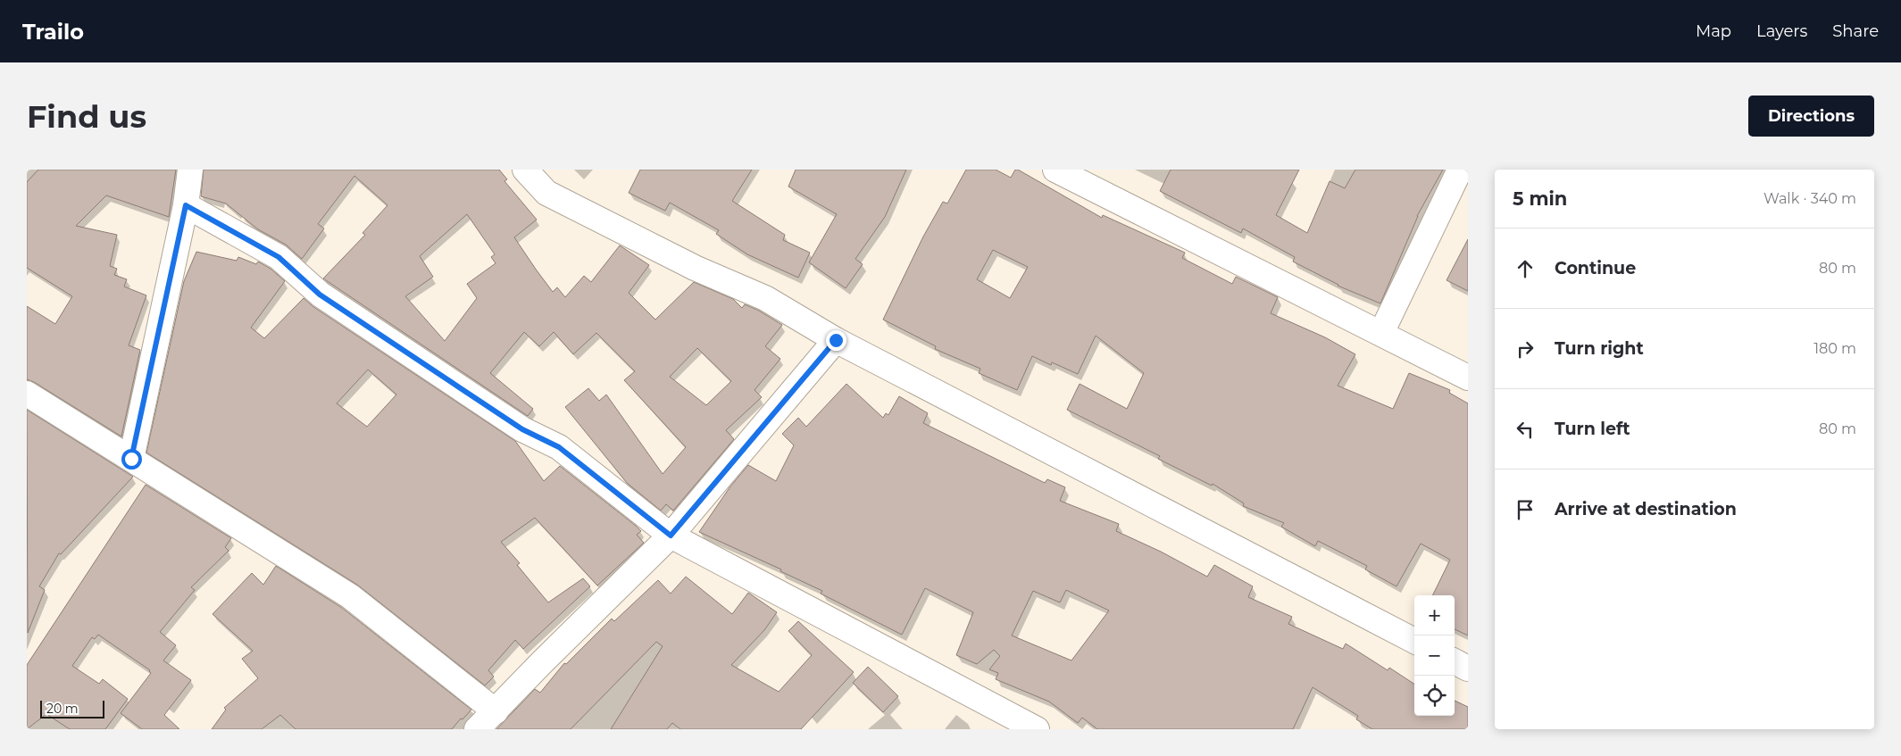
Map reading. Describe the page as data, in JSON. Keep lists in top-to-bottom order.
{
  "scale_bar": "20 m",
  "page": {
    "header": "Trailo",
    "nav": ["Map", "Layers", "Share"],
    "buttons": "Directions",
    "title": "Find us",
    "heading": ["5 min", "Walk · 340 m"],
    "list": [
      ["Continue", "80 m"],
      ["Turn right", "180 m"],
      ["Turn left", "80 m"],
      "Arrive at destination"
    ],
    "map_buttons": ["+", "−"],
    "scale": "20 m"
  }
}
